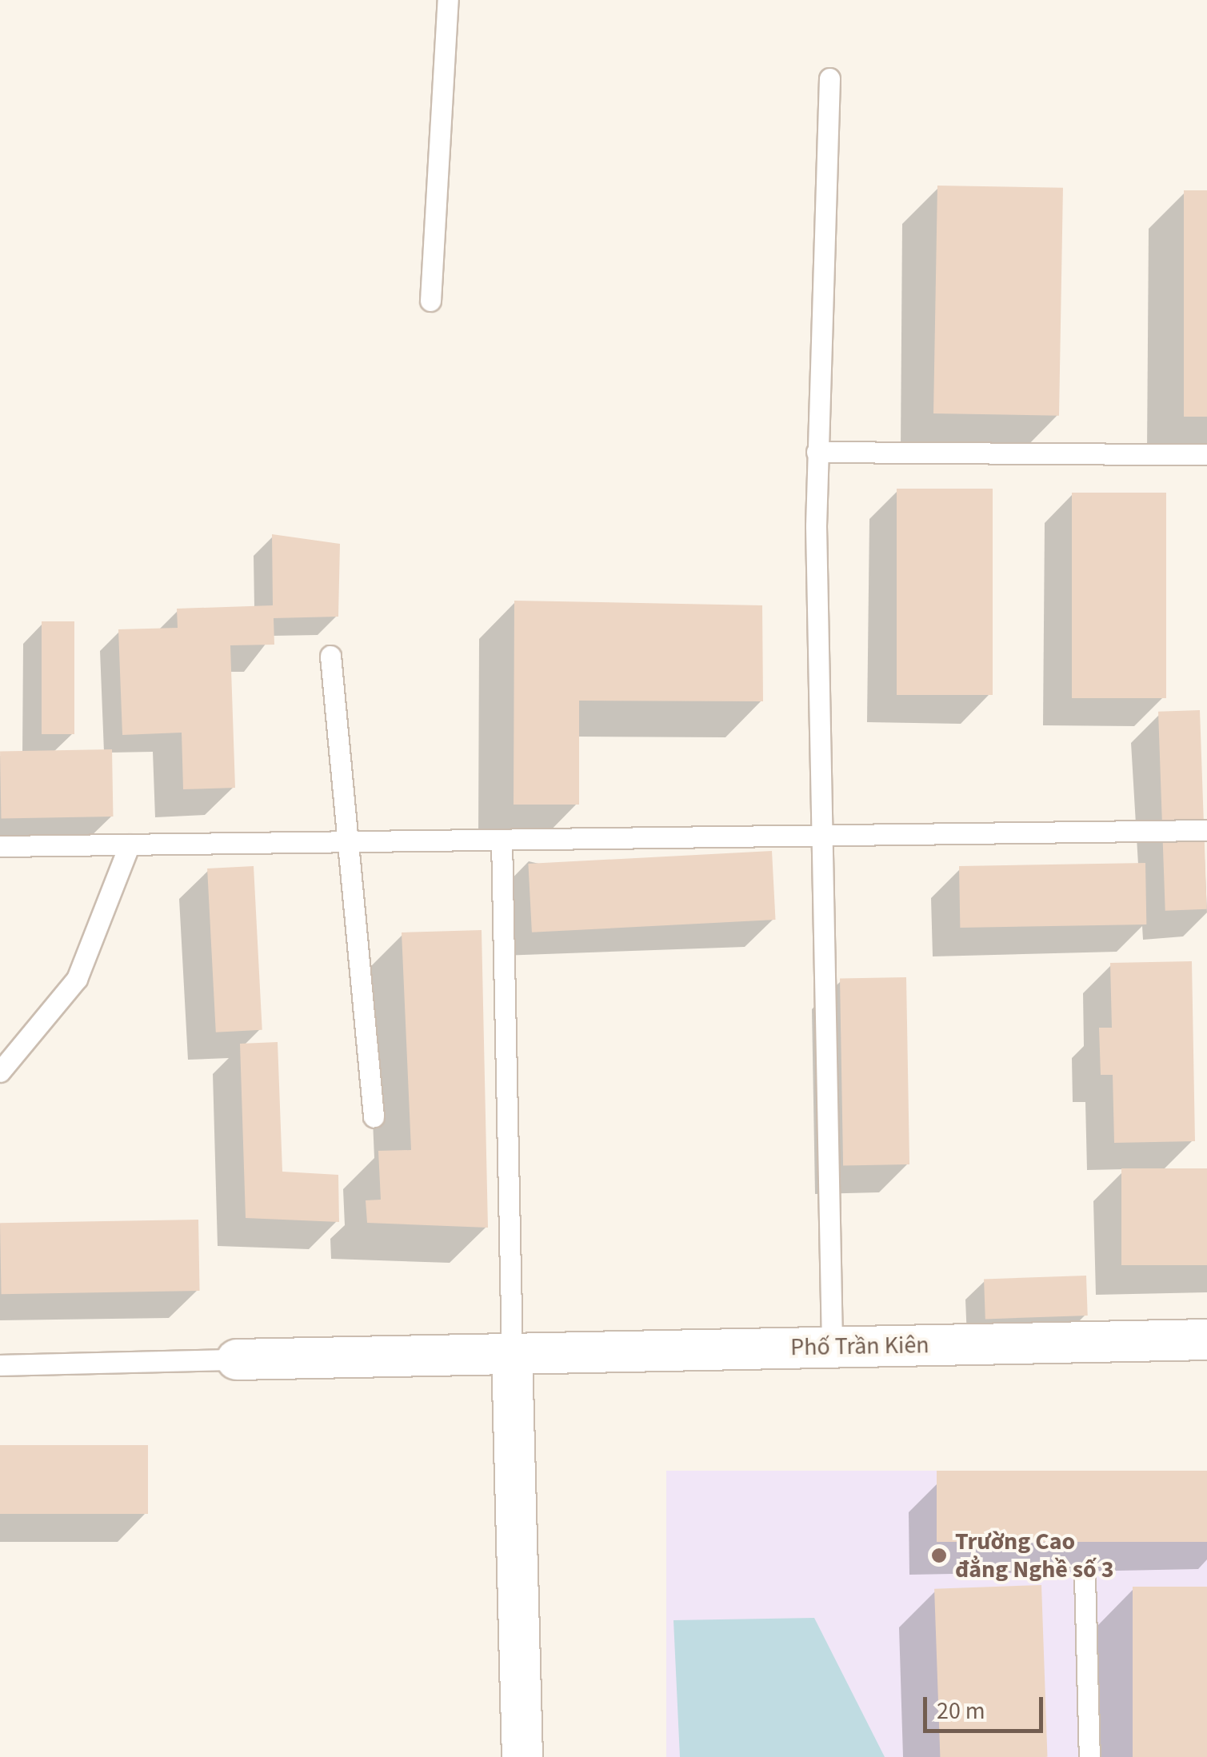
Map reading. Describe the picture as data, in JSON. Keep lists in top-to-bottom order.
{
  "streets": {
    "street": ["Phố Trần Kiên"]
  },
  "places": ["Trường Cao đẳng Nghề số 3"],
  "scale_bar": "20 m"
}
